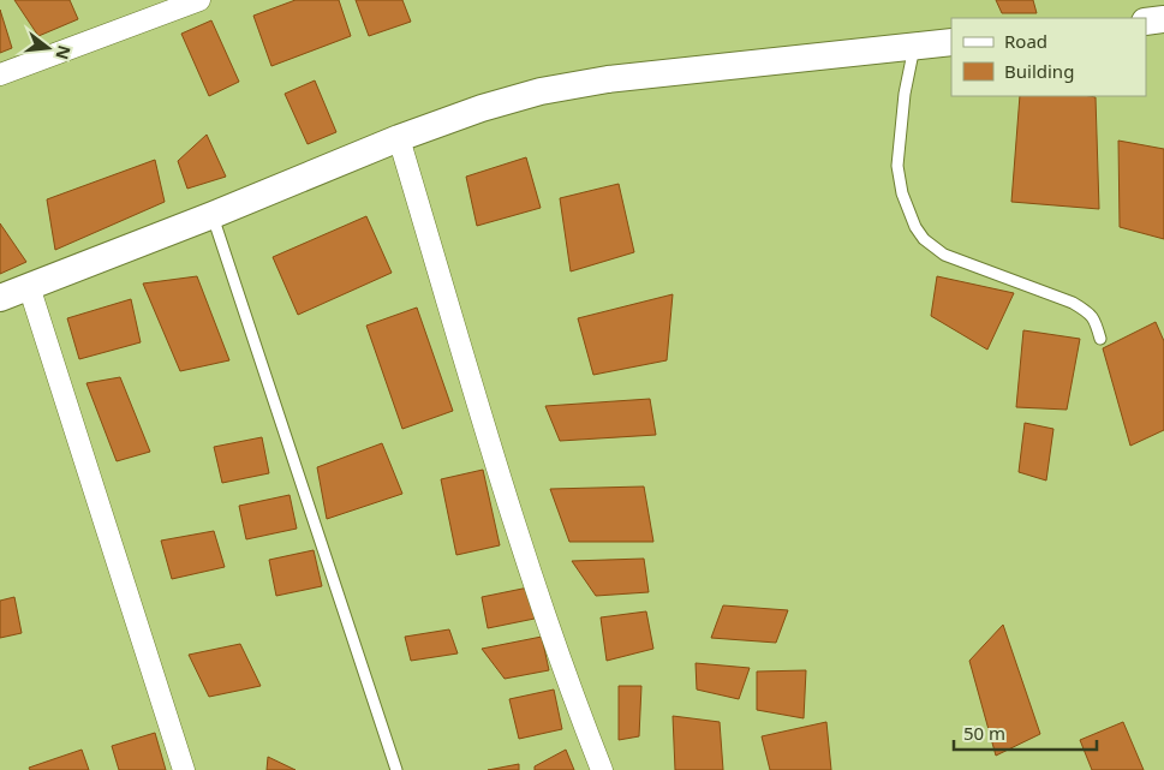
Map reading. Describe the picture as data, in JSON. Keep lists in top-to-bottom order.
{
  "legend": ["Road", "Building"],
  "scale_bar": "50 m",
  "north": "right"
}
